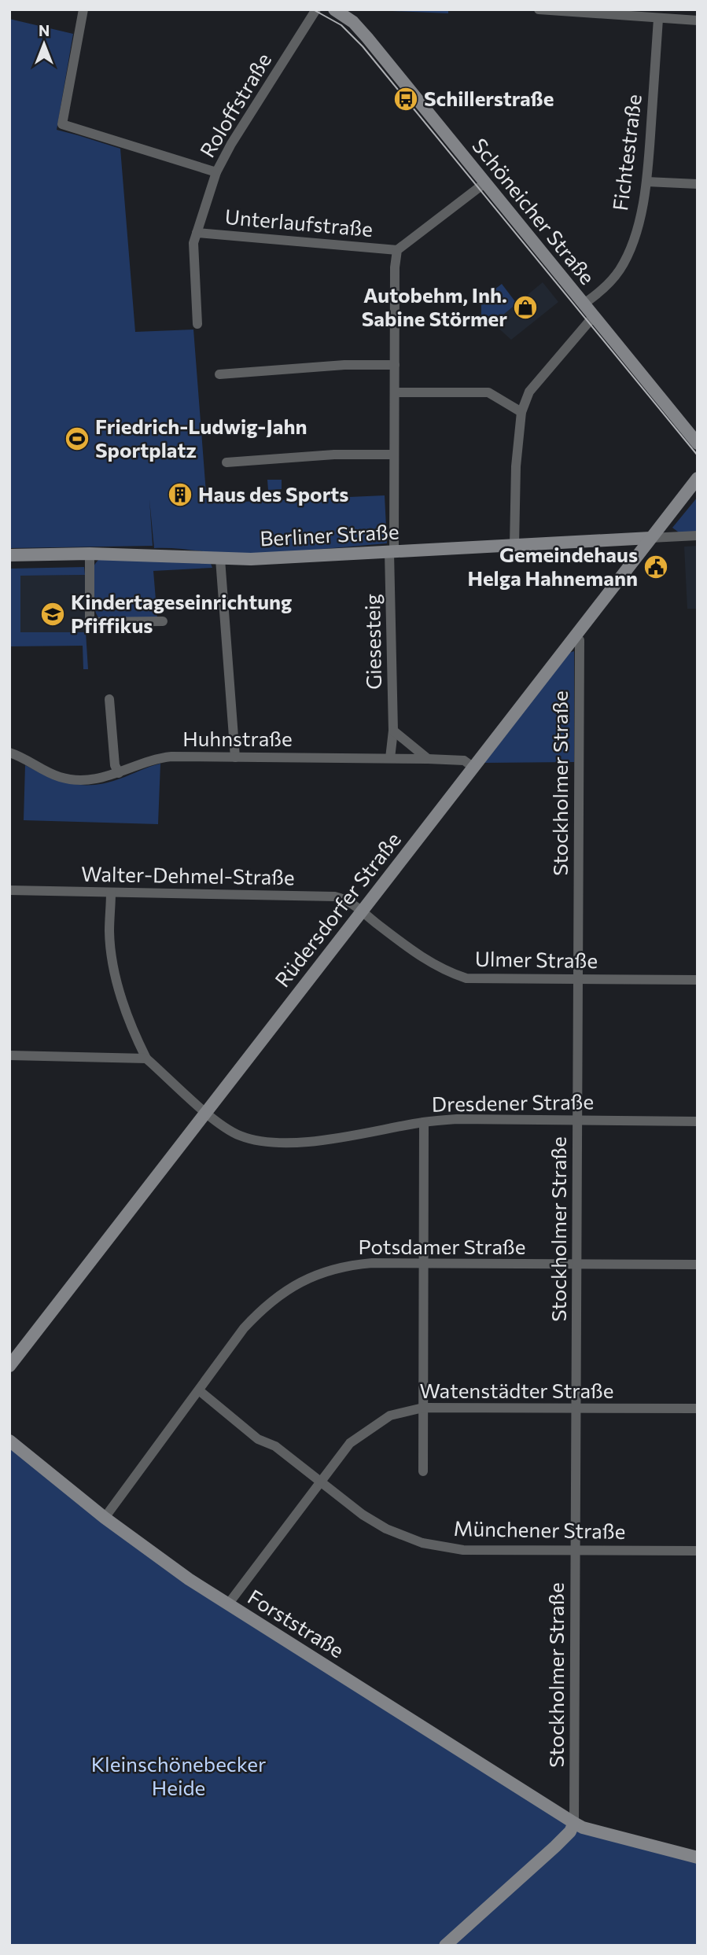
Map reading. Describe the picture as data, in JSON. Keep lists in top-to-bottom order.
{
  "streets": {
    "street": [
      "Roloffstraße",
      "Fichtestraße",
      "Schöneicher Straße",
      "Unterlaufstraße",
      "Berliner Straße",
      "Giesesteig",
      "Huhnstraße",
      "Stockholmer Straße",
      "Walter-Dehmel-Straße",
      "Rüdersdorfer Straße",
      "Ulmer Straße",
      "Dresdener Straße",
      "Potsdamer Straße",
      "Watenstädter Straße",
      "Münchener Straße",
      "Forststraße"
    ]
  },
  "crossings": [
    ["Roloffstraße", "Unterlaufstraße"],
    ["Fichtestraße", "Schöneicher Straße"],
    ["Unterlaufstraße", "Giesesteig"],
    ["Berliner Straße", "Giesesteig"],
    ["Berliner Straße", "Rüdersdorfer Straße"],
    ["Giesesteig", "Huhnstraße"],
    ["Huhnstraße", "Rüdersdorfer Straße"],
    ["Stockholmer Straße", "Rüdersdorfer Straße"],
    ["Stockholmer Straße", "Ulmer Straße"],
    ["Stockholmer Straße", "Dresdener Straße"],
    ["Stockholmer Straße", "Potsdamer Straße"],
    ["Stockholmer Straße", "Watenstädter Straße"],
    ["Stockholmer Straße", "Münchener Straße"],
    ["Stockholmer Straße", "Forststraße"],
    ["Walter-Dehmel-Straße", "Rüdersdorfer Straße"],
    ["Walter-Dehmel-Straße", "Ulmer Straße"],
    ["Rüdersdorfer Straße", "Ulmer Straße"],
    ["Rüdersdorfer Straße", "Dresdener Straße"],
    ["Potsdamer Straße", "Münchener Straße"],
    ["Potsdamer Straße", "Forststraße"],
    ["Watenstädter Straße", "Münchener Straße"],
    ["Watenstädter Straße", "Forststraße"]
  ],
  "parks": ["Kleinschönebecker Heide"],
  "places": {
    "bus stop": ["Schillerstraße"],
    "shop": ["Autobehm, Inh. Sabine Störmer"],
    "sports": ["Friedrich-Ludwig-Jahn Sportplatz"],
    "building": ["Haus des Sports"],
    "public building": ["Gemeindehaus Helga Hahnemann"],
    "school or university": ["Kindertageseinrichtung Pfiffikus"]
  },
  "north": "top"
}
